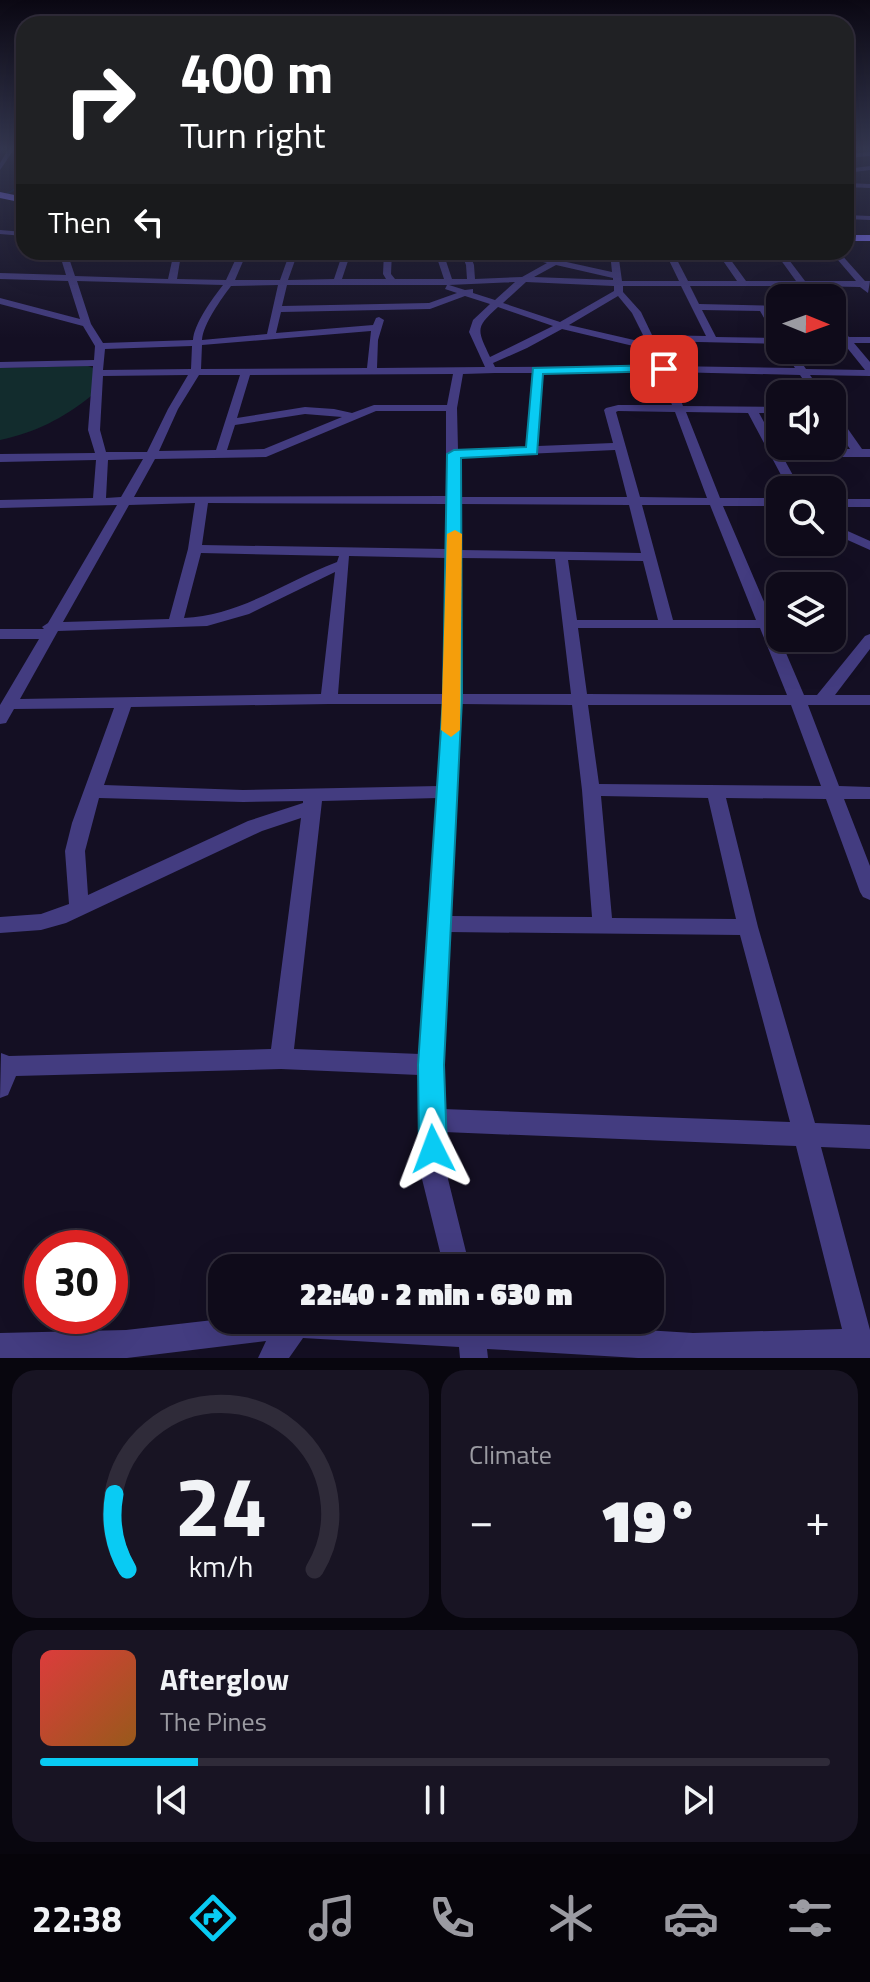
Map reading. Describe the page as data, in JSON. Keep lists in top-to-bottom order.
{
  "north": "right",
  "page": {
    "turn": ["400 m", "Turn right"],
    "then": "Then",
    "limit": "30",
    "trip": "22:40 · 2 min · 630 m",
    "tile": "Climate",
    "heat": ["−", "19°", "+"],
    "song": ["Afterglow", "The Pines"],
    "tabs": "22:38",
    "gauge": ["24", "km/h"]
  }
}
